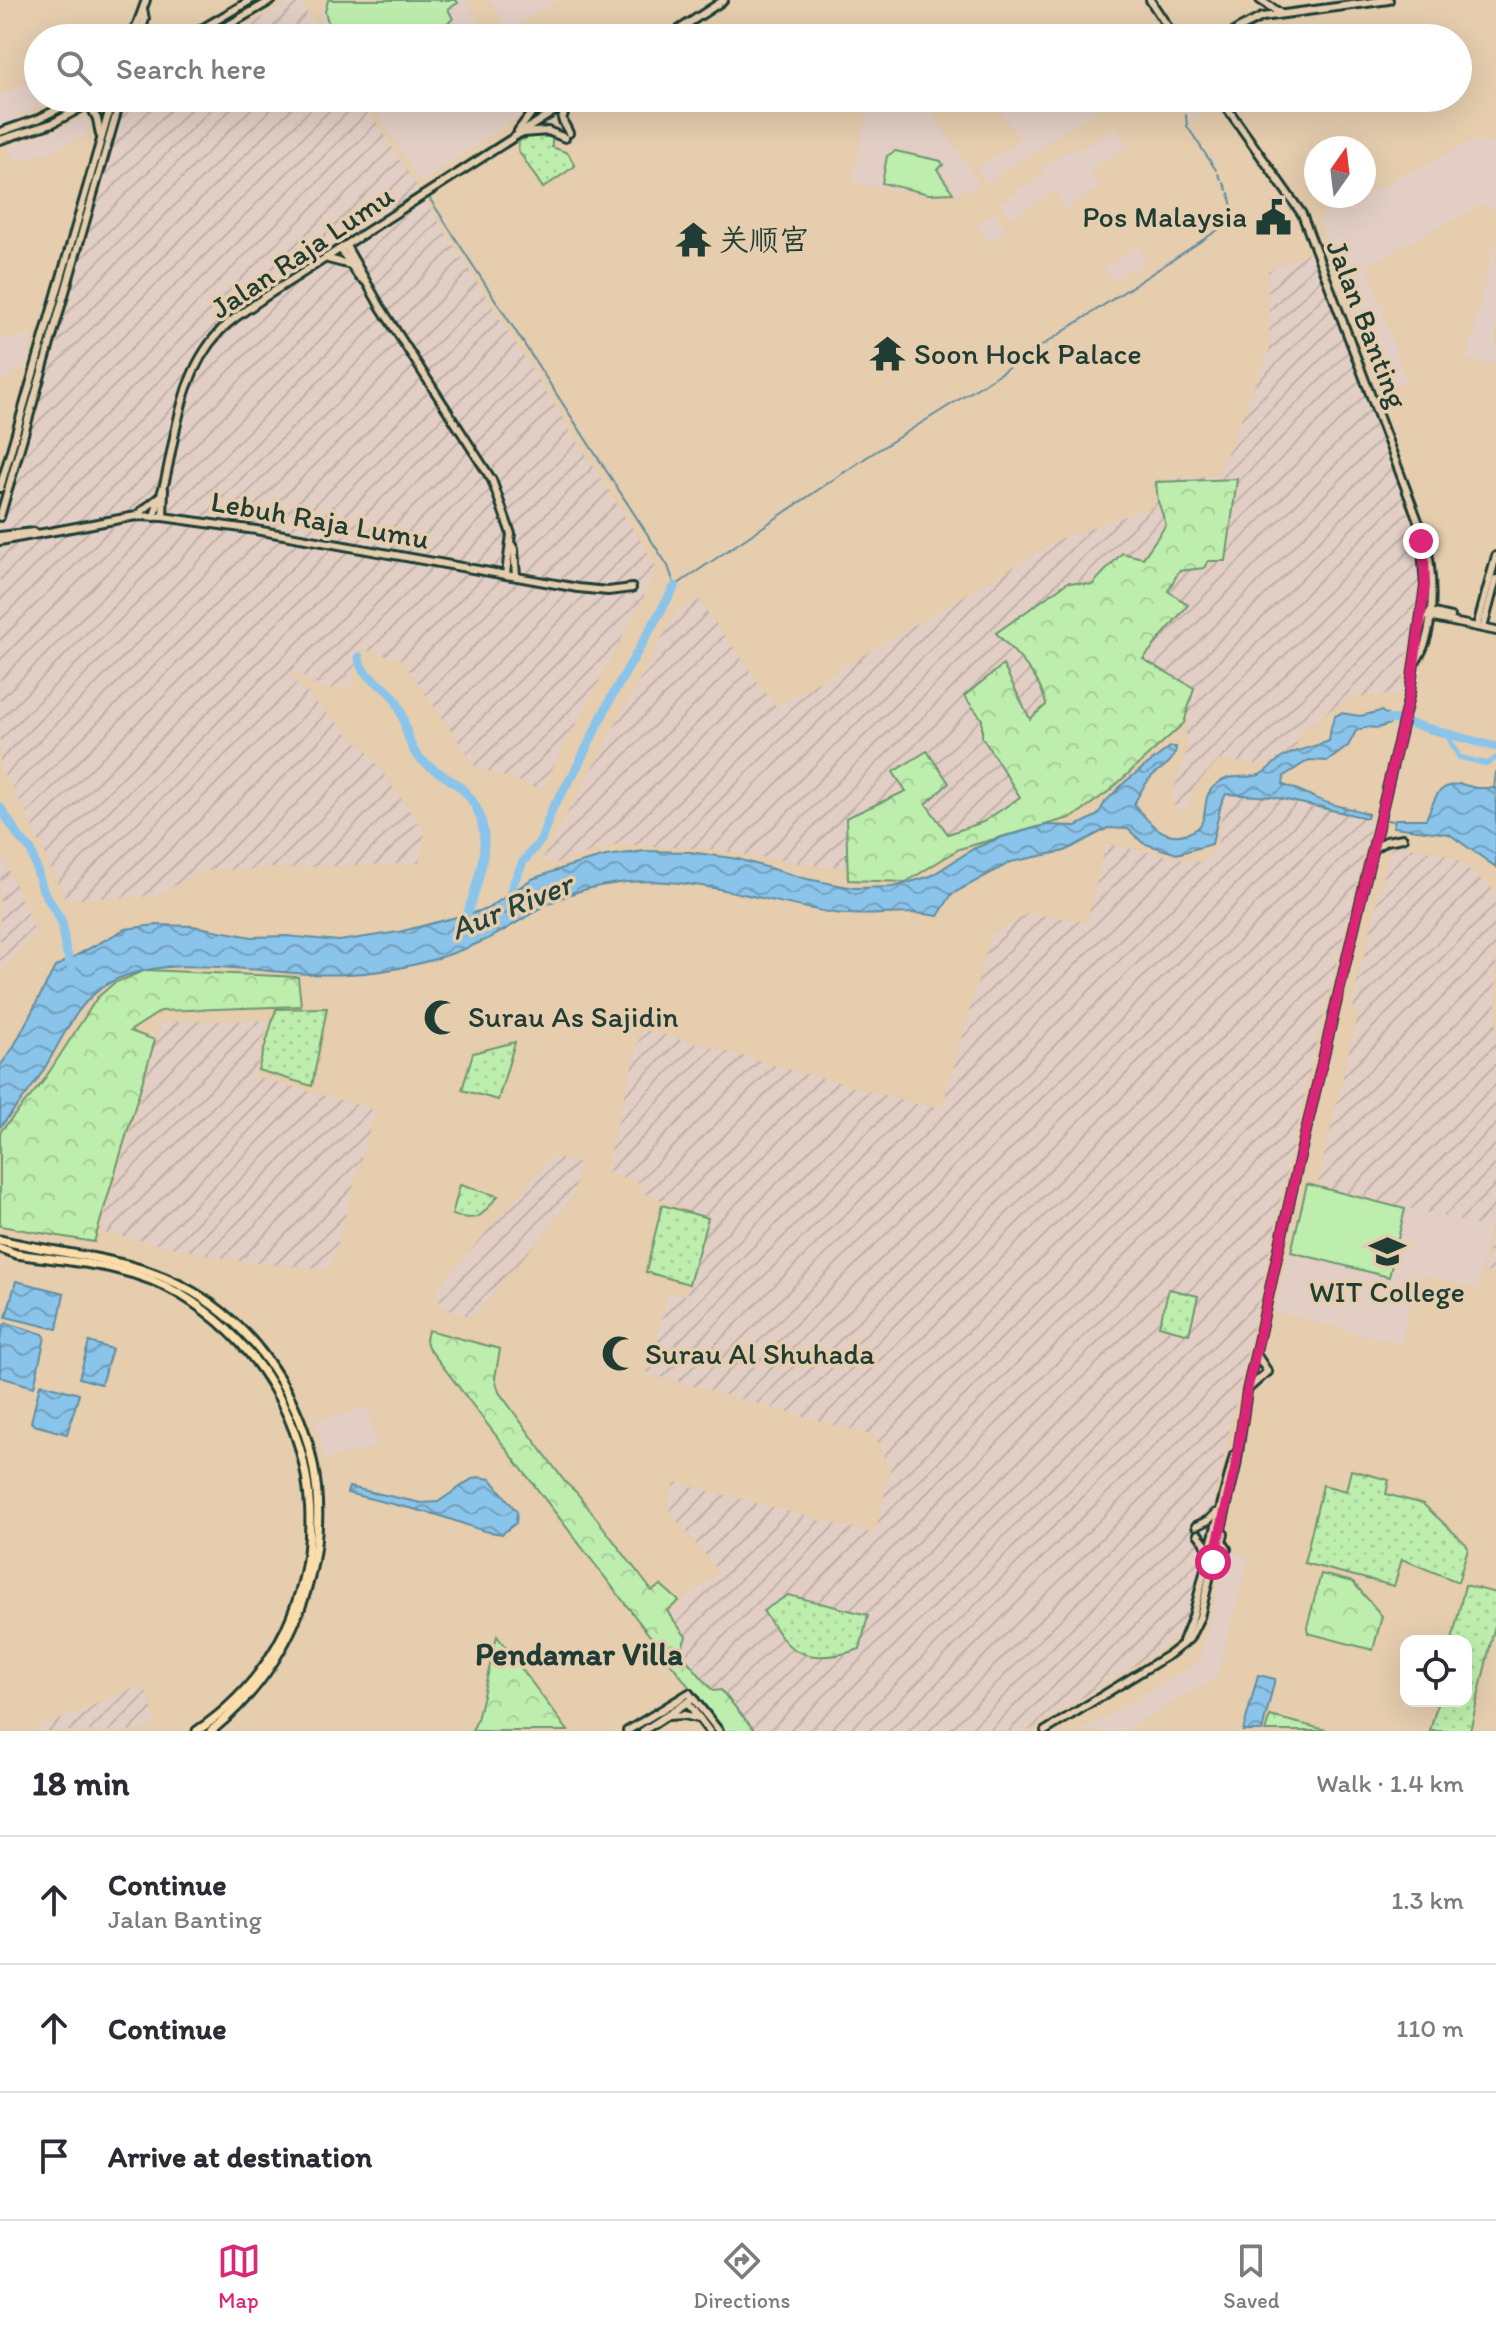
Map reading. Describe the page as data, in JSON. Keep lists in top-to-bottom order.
{
  "streets": {
    "main road": ["Jalan Raja Lumu", "Jalan Banting", "Lebuh Raja Lumu"]
  },
  "districts": ["Pendamar Villa"],
  "water": ["Aur River"],
  "places": {
    "public building": ["Pos Malaysia"],
    "temple": ["关顺宫", "Soon Hock Palace"],
    "mosque": ["Surau As Sajidin", "Surau Al Shuhada"],
    "school or university": ["WIT College"]
  },
  "north": "top",
  "page": {
    "search": "Search here",
    "heading": ["18 min", "Walk · 1.4 km"],
    "list": [
      ["Continue", "Jalan Banting", "1.3 km"],
      ["Continue", "110 m"],
      "Arrive at destination"
    ],
    "nav": ["Map", "Directions", "Saved"]
  }
}
